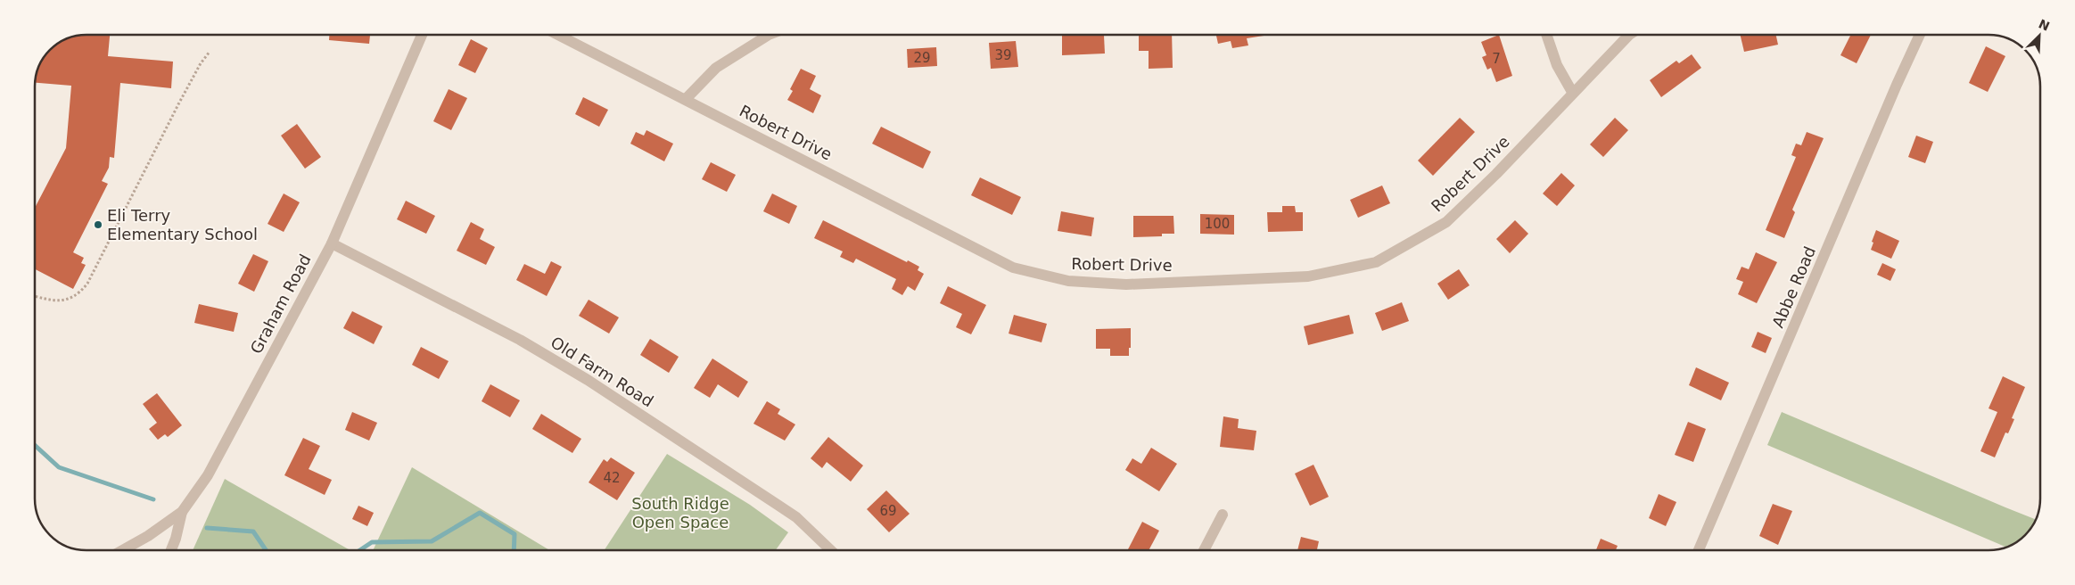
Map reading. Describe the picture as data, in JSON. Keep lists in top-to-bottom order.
{
  "streets": {
    "street": [
      "Robert Drive",
      "Abbe Road",
      "Graham Road",
      "Old Farm Road"
    ]
  },
  "crossings": [
    ["Graham Road", "Old Farm Road"]
  ],
  "parks": ["South Ridge Open Space"],
  "places": ["Eli Terry Elementary School"],
  "house_numbers": [
    "39",
    "29",
    "7",
    "100",
    "42",
    "69"
  ],
  "north": "top right"
}
